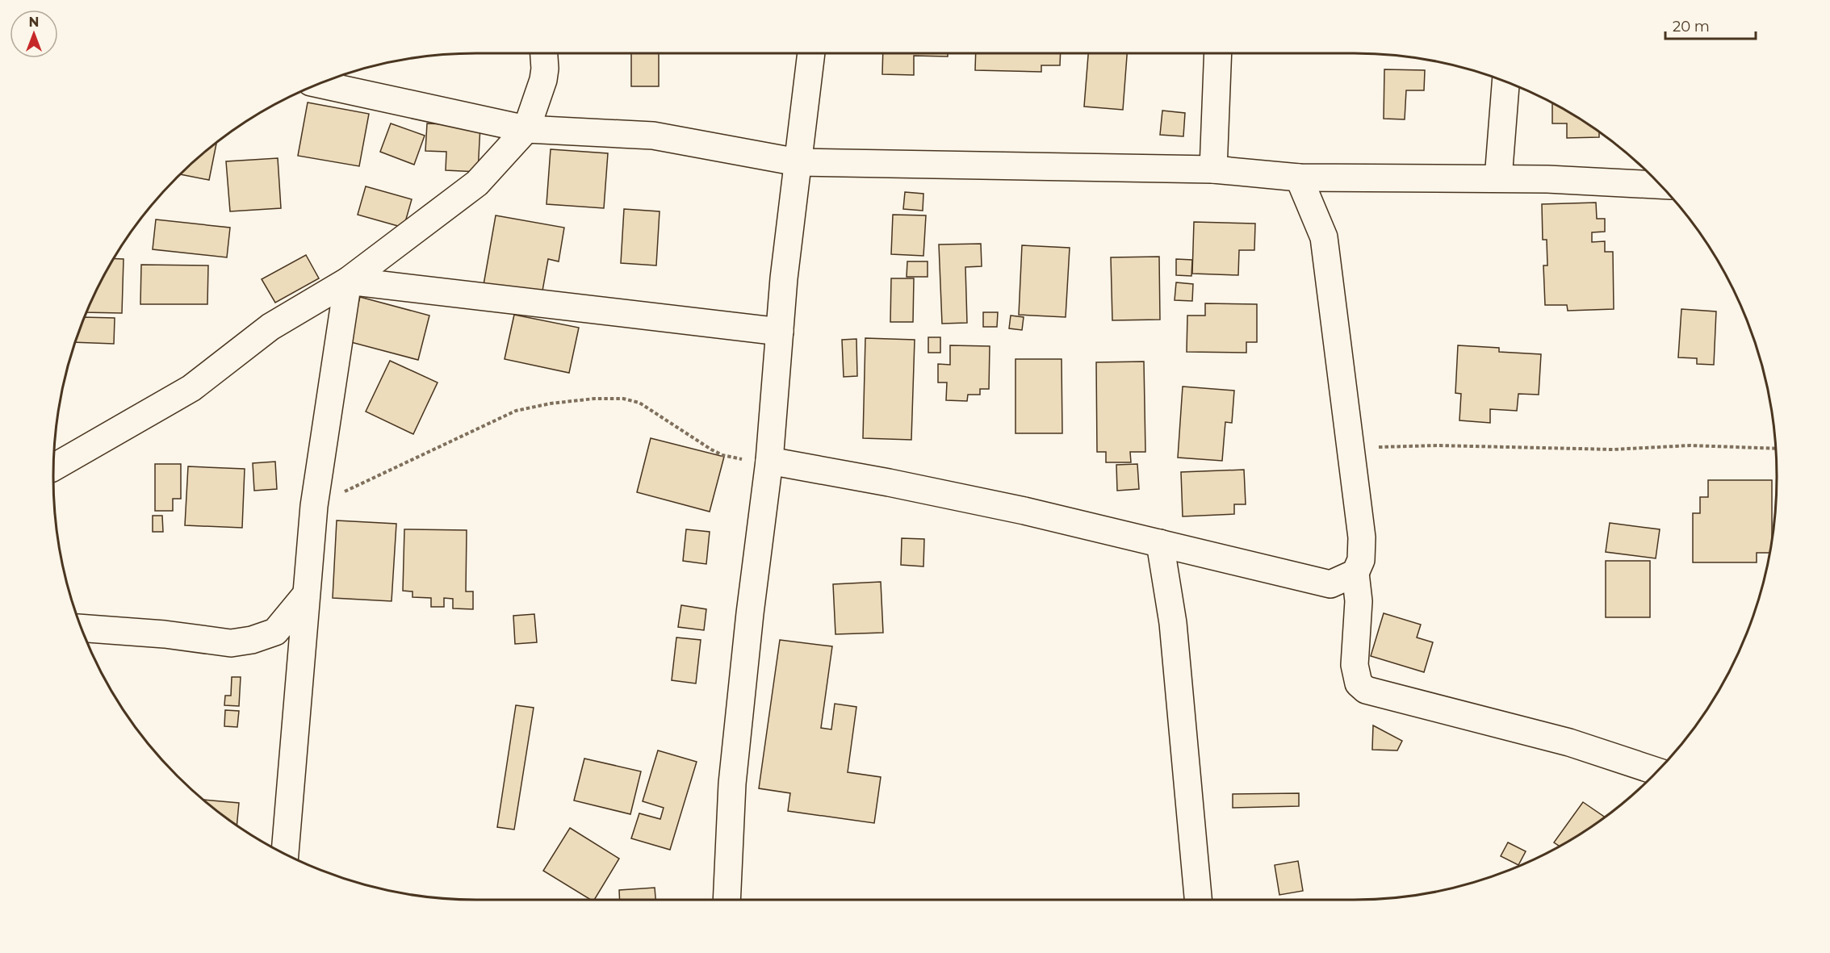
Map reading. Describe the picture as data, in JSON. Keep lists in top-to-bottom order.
{
  "scale_bar": "20 m",
  "north": "top"
}
